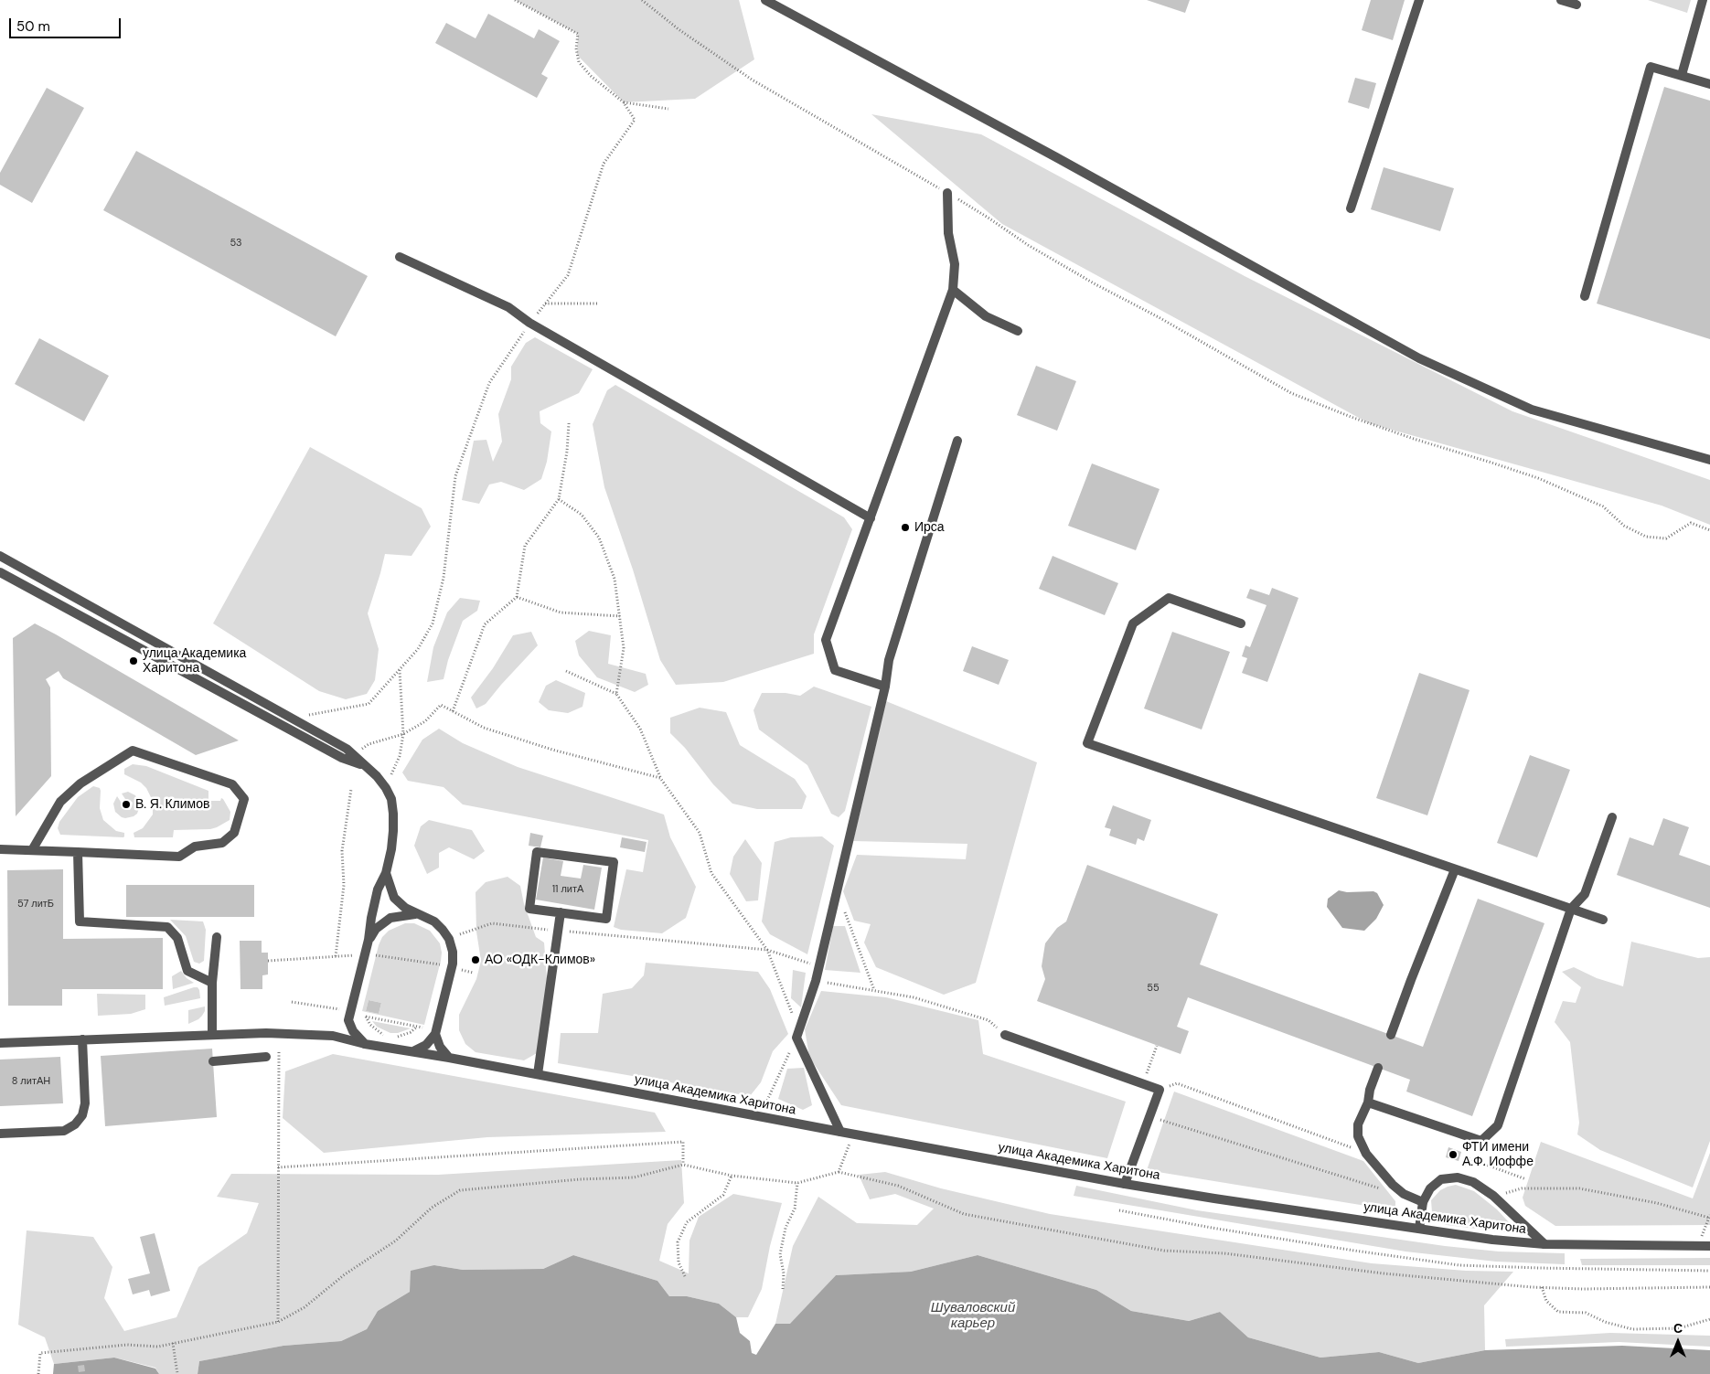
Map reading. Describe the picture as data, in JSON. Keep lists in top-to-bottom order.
{
  "streets": {
    "street": ["улица Академика Харитона"]
  },
  "water": ["Шуваловский карьер"],
  "places": [
    "Ирса",
    "улица Академика Харитона",
    "В. Я. Климов",
    "АО «ОДК-Климов»",
    "ФТИ имени А.Ф. Иоффе"
  ],
  "house_numbers": [
    "53",
    "11 литА",
    "57 литБ",
    "55",
    "8 литАН"
  ],
  "scale_bar": "50 m",
  "north": "top"
}
